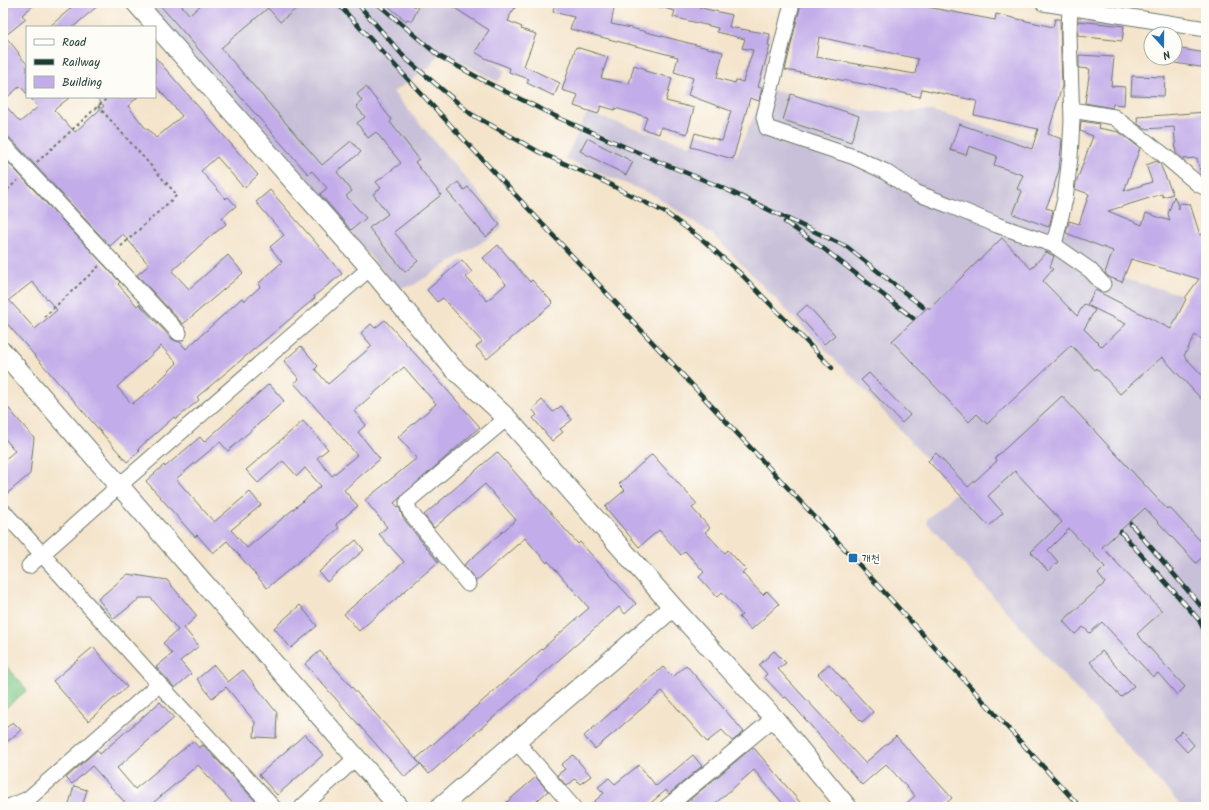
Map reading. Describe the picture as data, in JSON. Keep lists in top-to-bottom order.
{
  "places": {
    "transit": ["개천"]
  },
  "legend": ["Road", "Railway", "Building"],
  "north": "bottom"
}
